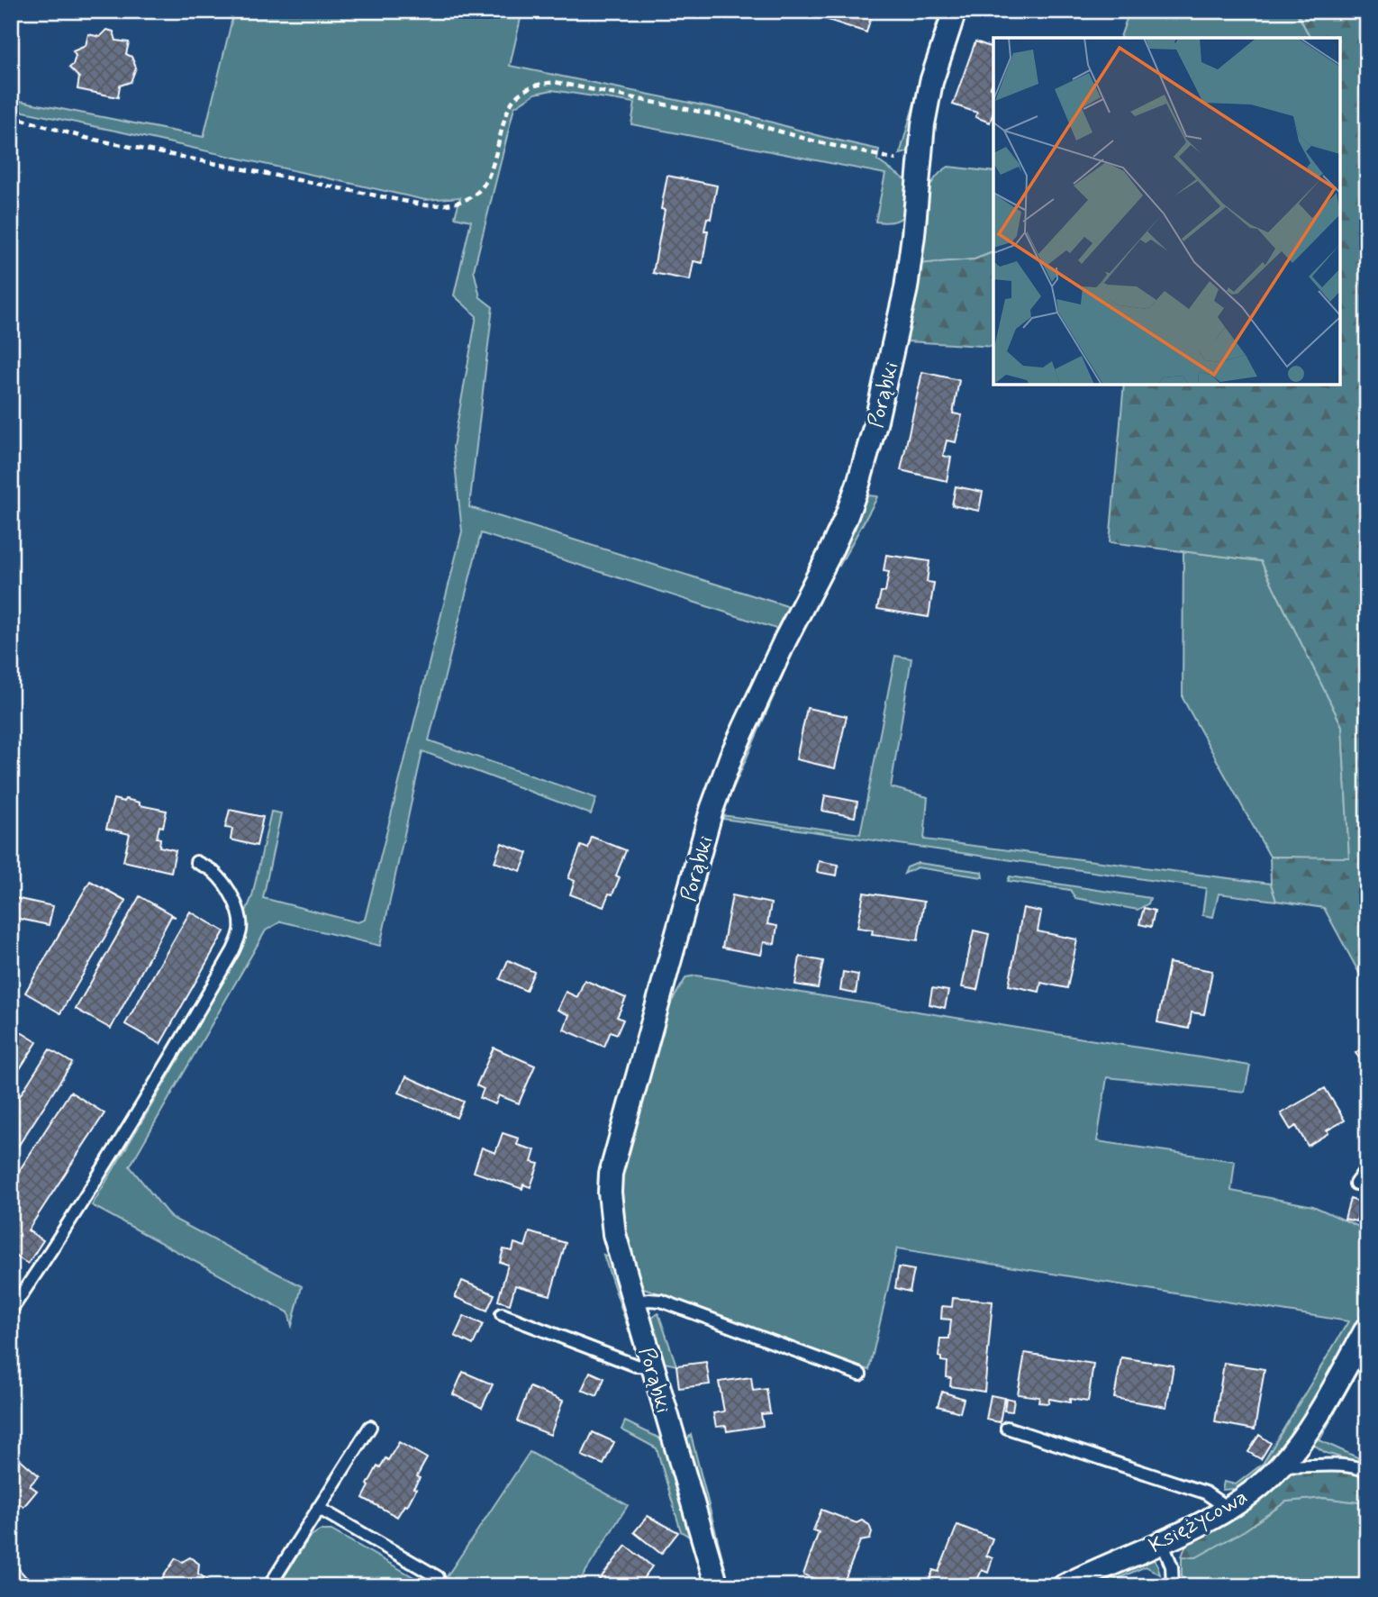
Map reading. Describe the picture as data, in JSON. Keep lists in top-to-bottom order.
{
  "streets": {
    "street": ["Porąbki", "Księżycowa"]
  }
}
